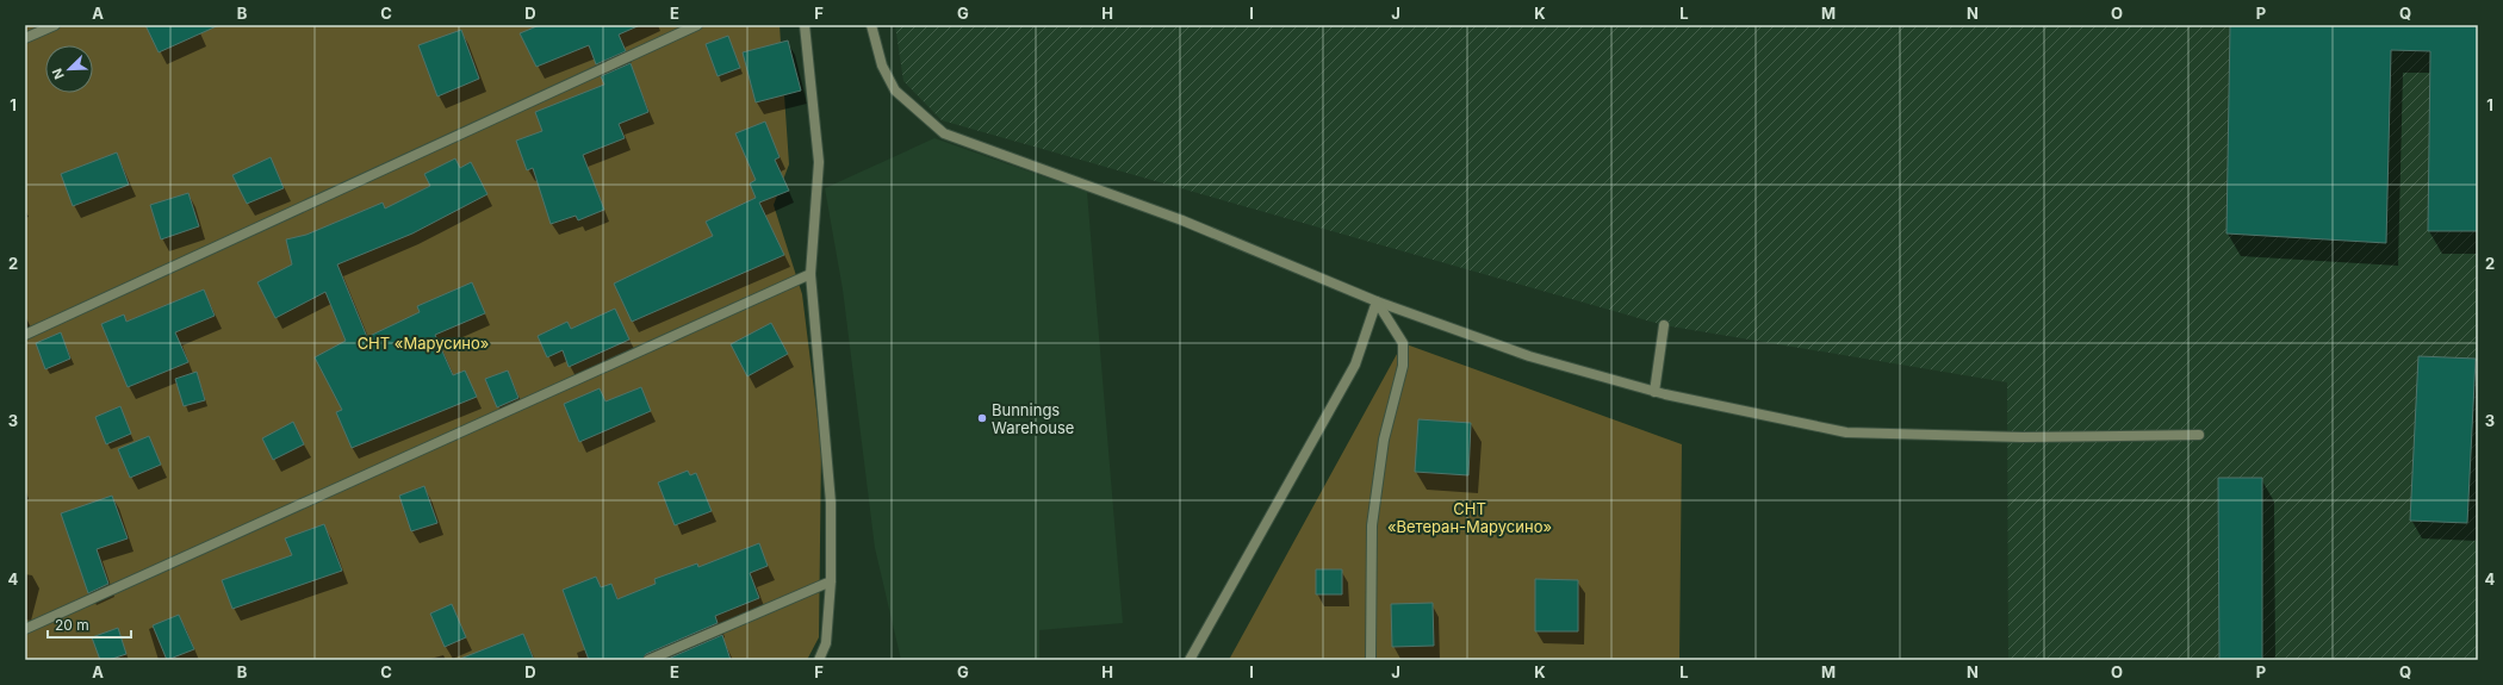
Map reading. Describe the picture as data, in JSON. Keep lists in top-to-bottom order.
{
  "parks": ["СНТ «Марусино»", "СНТ «Ветеран-Марусино»"],
  "places": ["Bunnings Warehouse"],
  "scale_bar": "20 m",
  "north": "bottom left",
  "grid": {
    "columns": [
      "A",
      "B",
      "C",
      "D",
      "E",
      "F",
      "G",
      "H",
      "I",
      "J",
      "K",
      "L",
      "M",
      "N",
      "O",
      "P",
      "Q"
    ],
    "rows": [
      "1",
      "2",
      "3",
      "4"
    ]
  }
}
